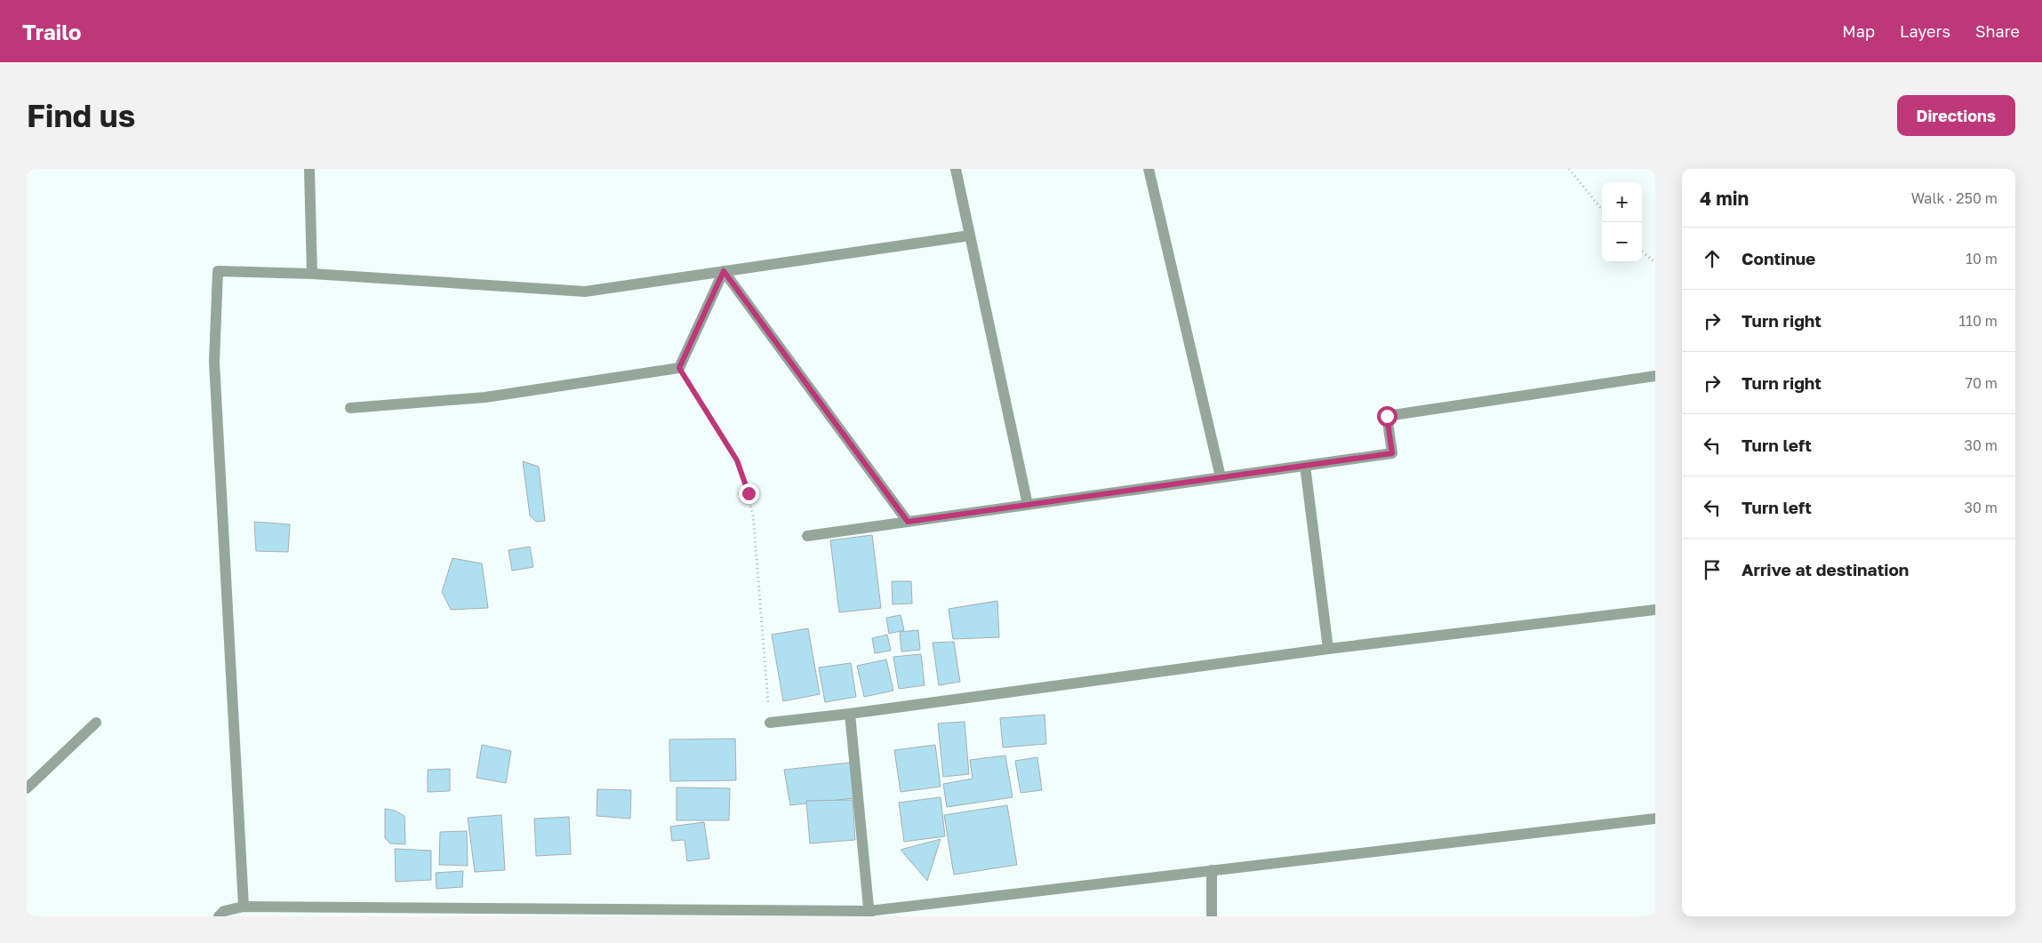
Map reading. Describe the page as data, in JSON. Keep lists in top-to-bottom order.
{
  "page": {
    "header": "Trailo",
    "nav": ["Map", "Layers", "Share"],
    "buttons": "Directions",
    "title": "Find us",
    "heading": ["4 min", "Walk · 250 m"],
    "map_buttons": ["+", "−"],
    "list": [
      ["Continue", "10 m"],
      ["Turn right", "110 m"],
      ["Turn right", "70 m"],
      ["Turn left", "30 m"],
      ["Turn left", "30 m"],
      "Arrive at destination"
    ]
  }
}
